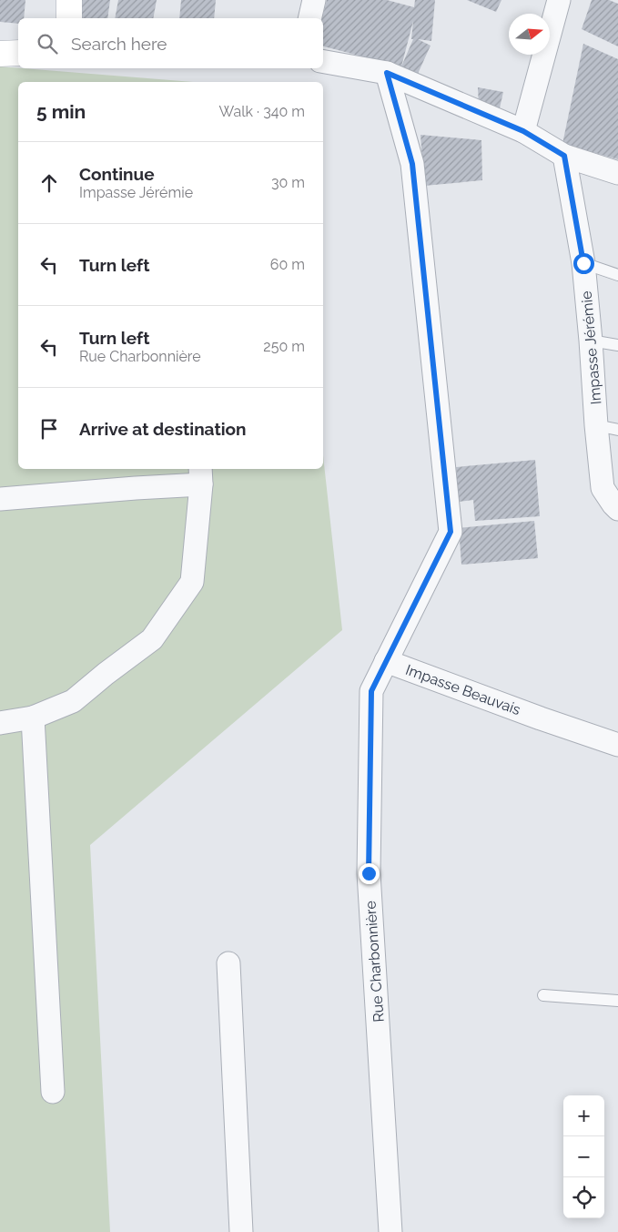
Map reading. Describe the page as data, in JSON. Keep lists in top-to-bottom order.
{
  "streets": {
    "street": ["Impasse Jérémie", "Impasse Beauvais", "Rue Charbonnière"]
  },
  "crossings": [
    ["Impasse Beauvais", "Rue Charbonnière"]
  ],
  "north": "right",
  "page": {
    "search": "Search here",
    "heading": ["5 min", "Walk · 340 m"],
    "list": [
      ["Continue", "Impasse Jérémie", "30 m"],
      ["Turn left", "60 m"],
      ["Turn left", "Rue Charbonnière", "250 m"],
      "Arrive at destination"
    ],
    "map_buttons": ["+", "−"]
  }
}
